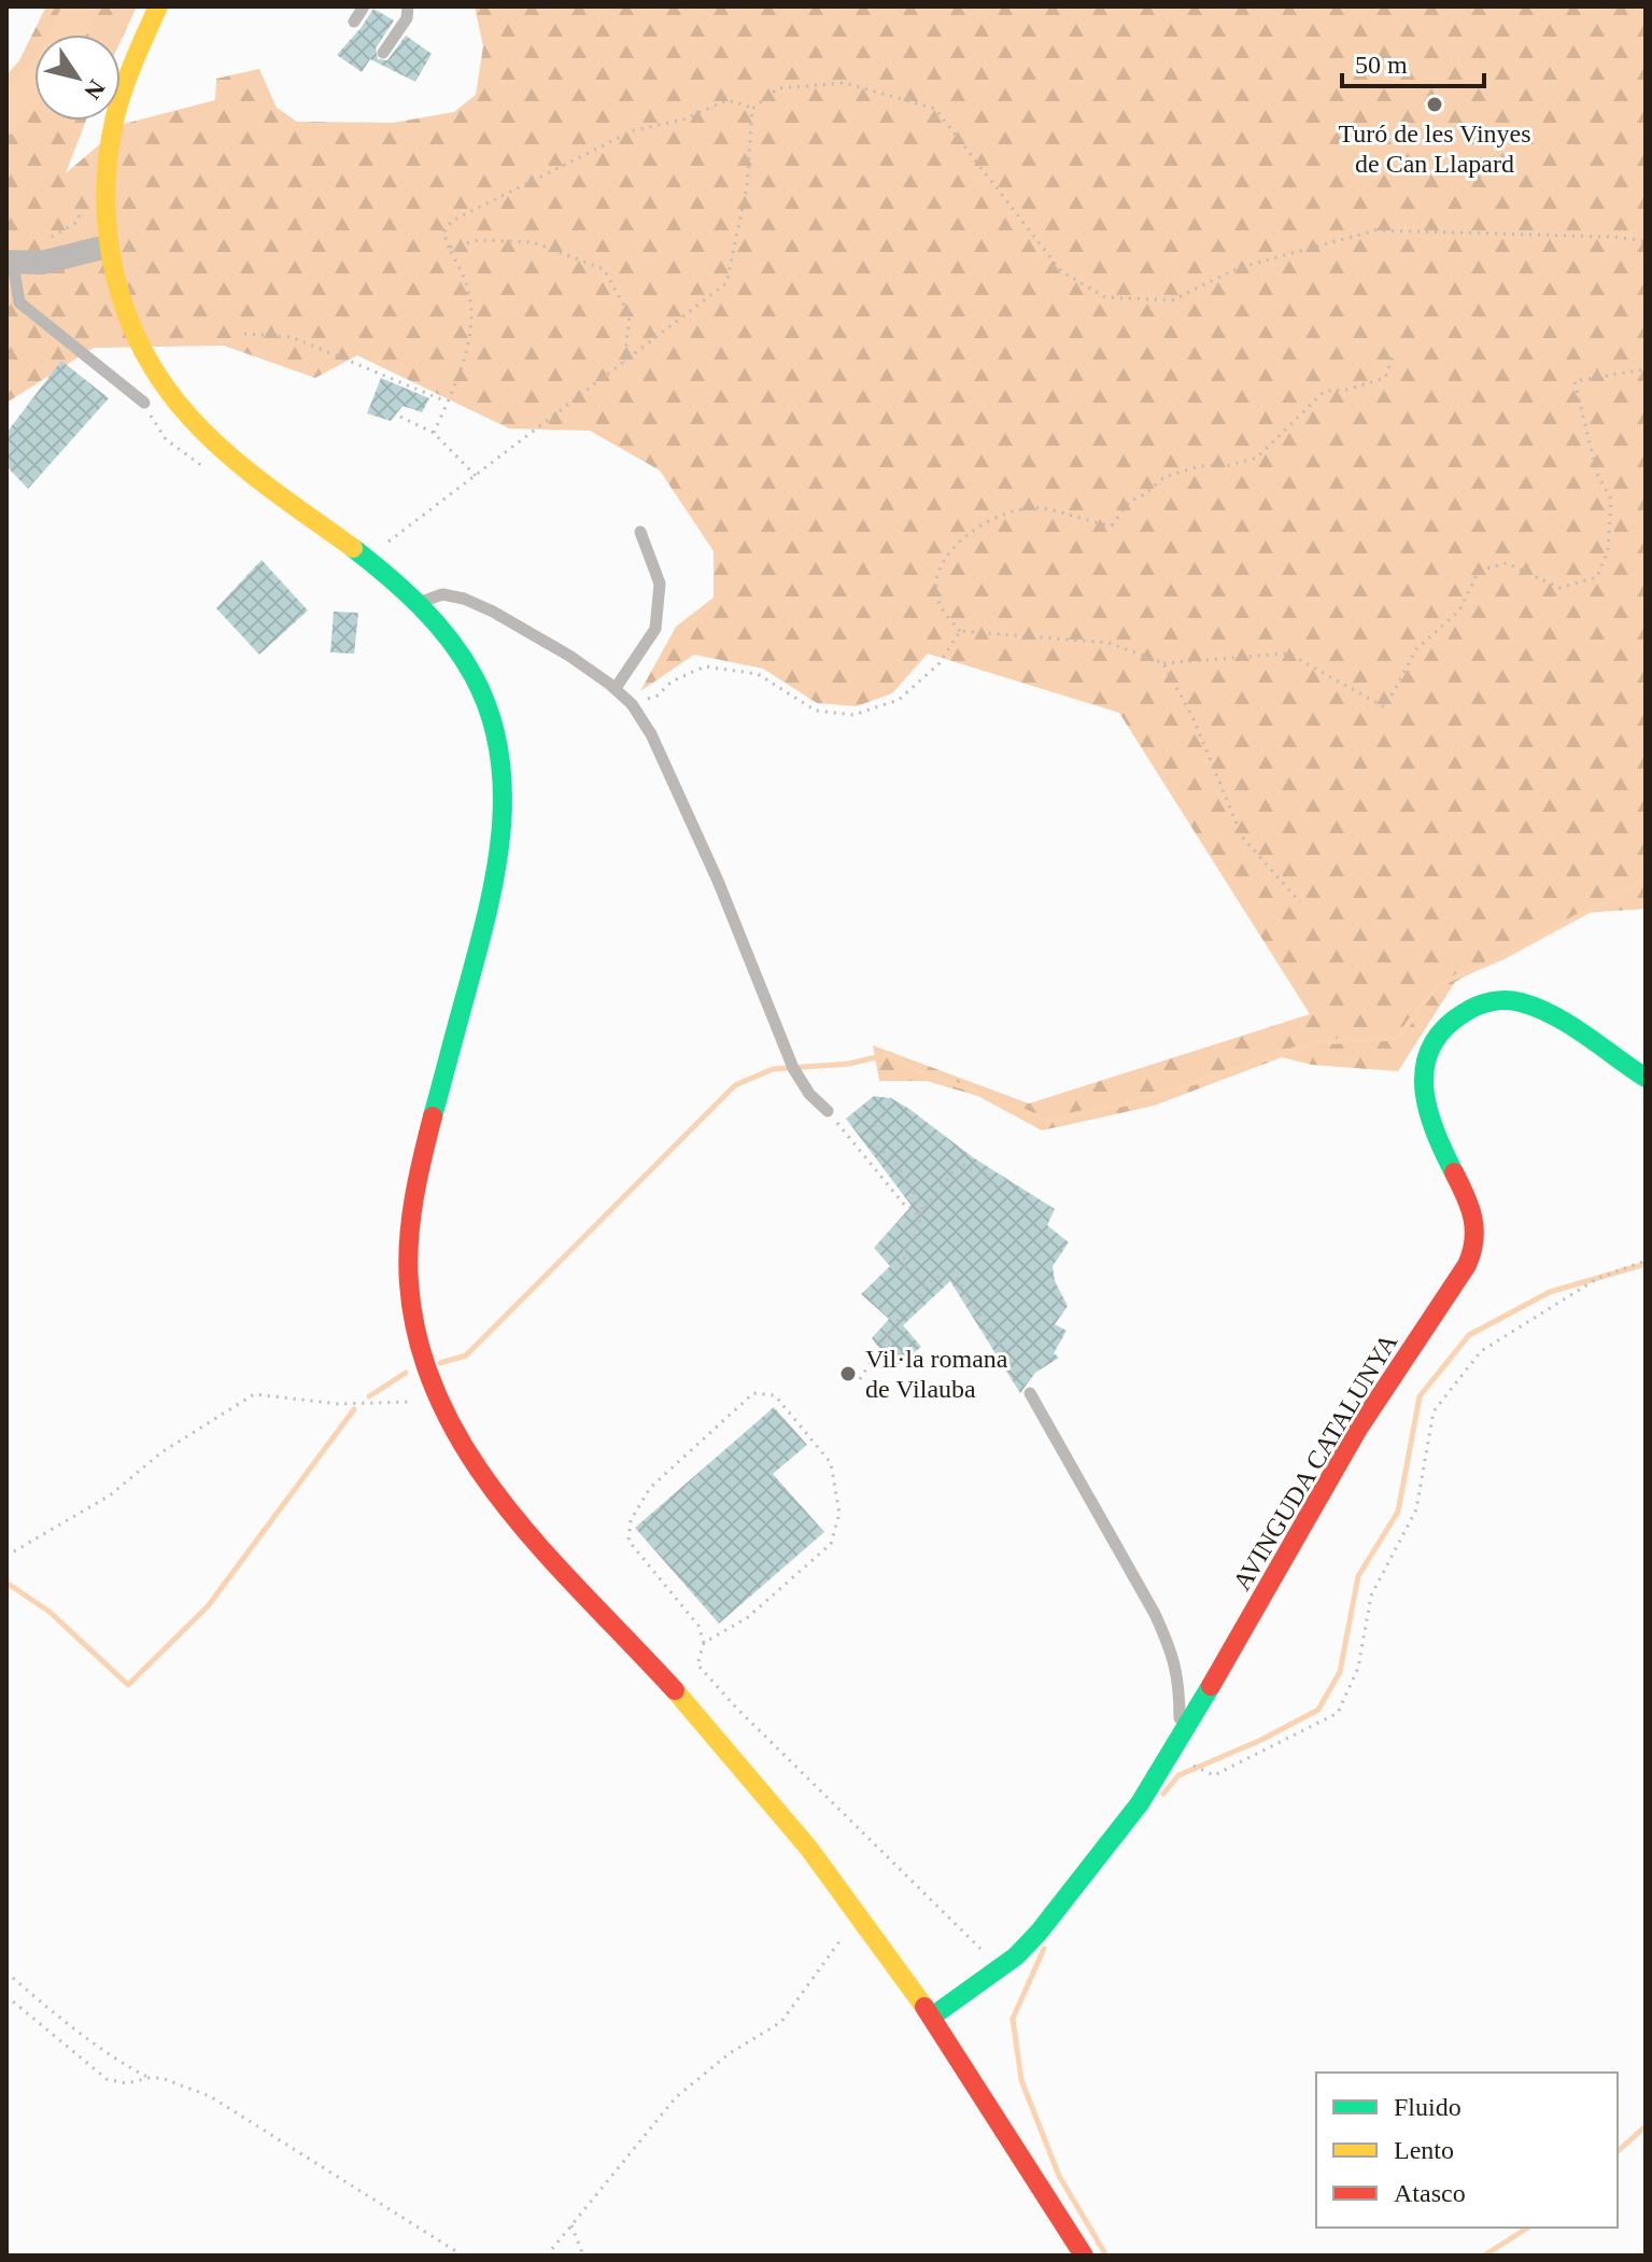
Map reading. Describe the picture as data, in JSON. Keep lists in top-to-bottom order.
{
  "streets": {
    "street": ["AVINGUDA CATALUNYA"]
  },
  "places": ["Turó de les Vinyes de Can Llapard", "Vil·la romana de Vilauba"],
  "legend": ["Fluido", "Lento", "Atasco"],
  "scale_bar": "50 m",
  "north": "bottom right"
}
